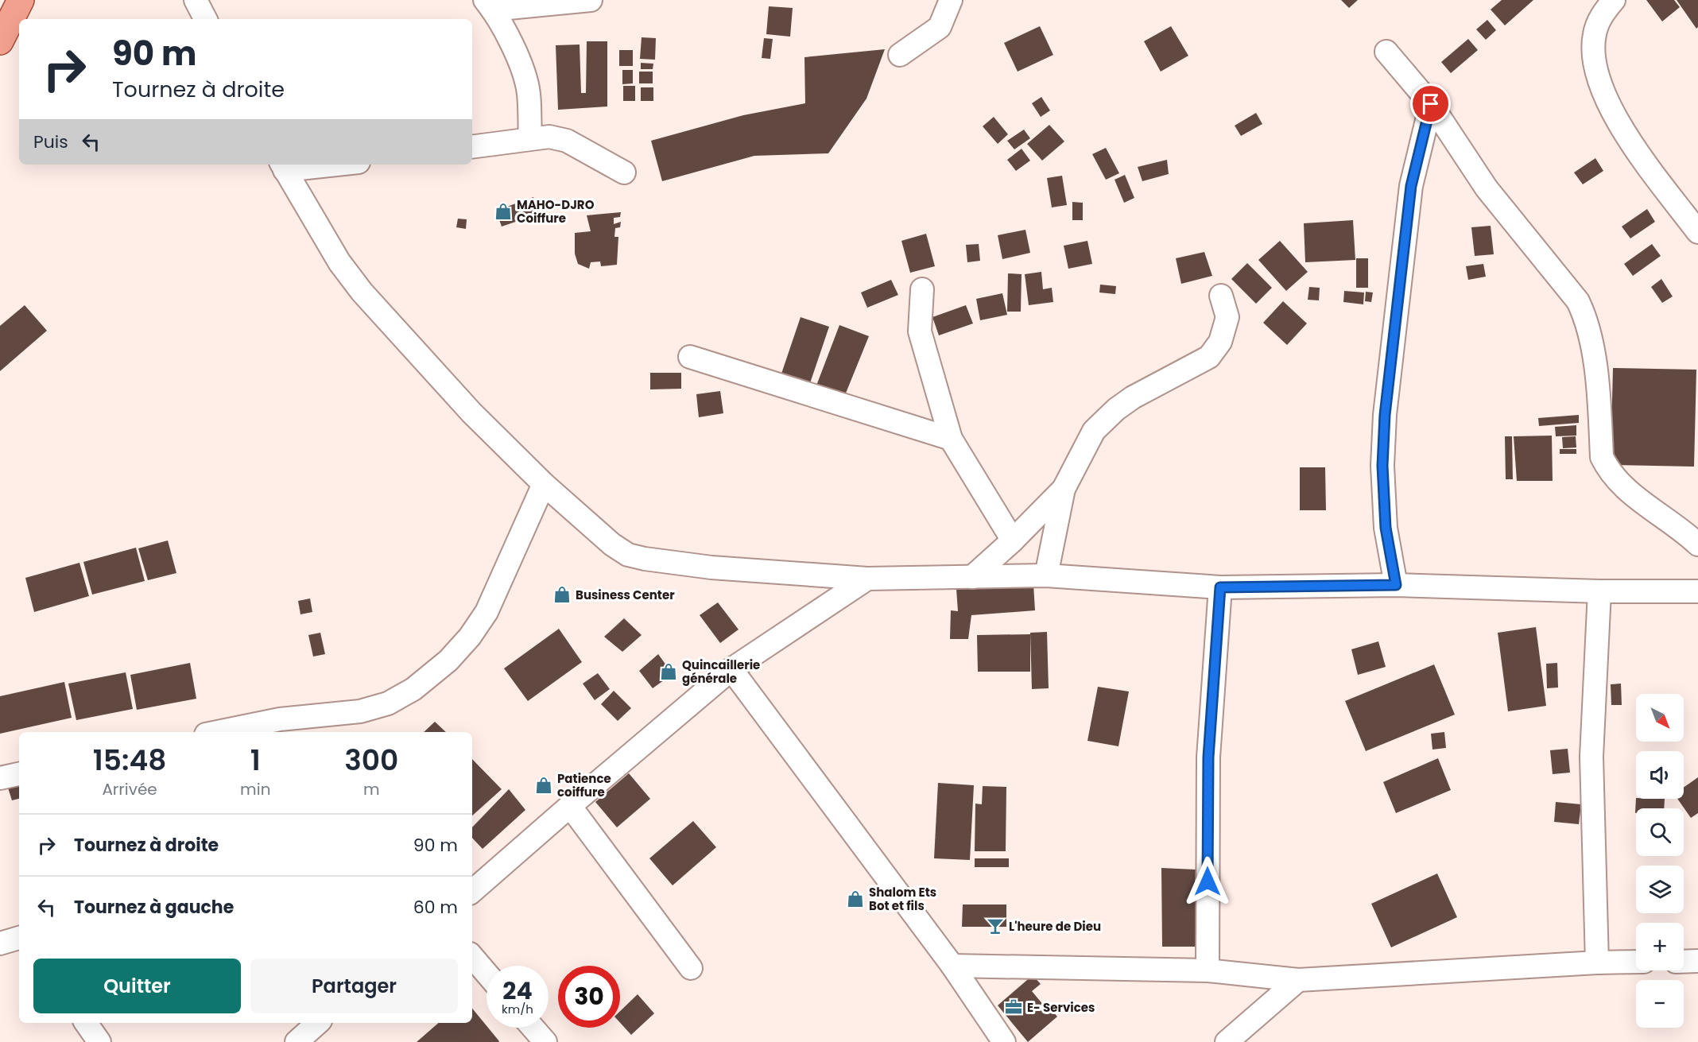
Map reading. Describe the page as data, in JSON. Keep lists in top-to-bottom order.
{
  "places": {
    "shop": [
      "MAHO-DJRO Coiffure",
      "Business Center",
      "Quincaillerie générale",
      "Patience coiffure",
      "Shalom Ets Bot et fils"
    ],
    "bar": ["L'heure de Dieu"],
    "office": ["E- Services"]
  },
  "north": "bottom right",
  "page": {
    "turn": ["90 m", "Tournez à droite"],
    "then": "Puis",
    "map_buttons": ["+", "−"],
    "eta": [
      "15:48",
      "Arrivée",
      "1",
      "min",
      "300",
      "m"
    ],
    "list": [
      {
        "name": "Tournez à droite",
        "value": "90 m"
      },
      {
        "name": "Tournez à gauche",
        "value": "60 m"
      }
    ],
    "buttons": ["Quitter", "Partager"],
    "speed": "24 km/h",
    "limit": "30"
  }
}
